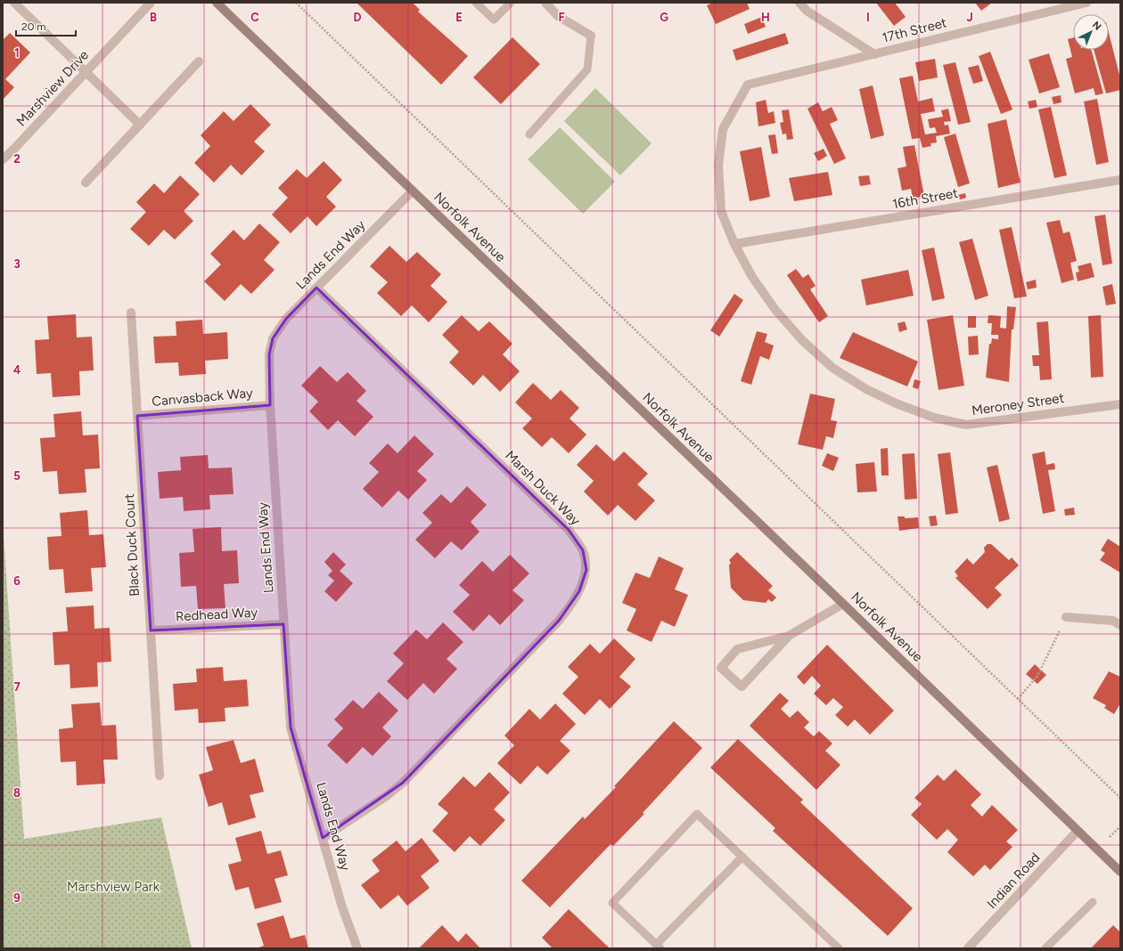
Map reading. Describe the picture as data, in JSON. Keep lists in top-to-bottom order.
{
  "streets": {
    "main road": ["Norfolk Avenue"],
    "street": [
      "17th Street",
      "Marshview Drive",
      "16th Street",
      "Lands End Way",
      "Canvasback Way",
      "Meroney Street",
      "Marsh Duck Way",
      "Black Duck Court",
      "Redhead Way",
      "Indian Road"
    ]
  },
  "crossings": [
    ["17th Street", "Meroney Street"],
    ["16th Street", "Meroney Street"],
    ["Norfolk Avenue", "Lands End Way"],
    ["Norfolk Avenue", "Indian Road"],
    ["Lands End Way", "Canvasback Way"],
    ["Lands End Way", "Marsh Duck Way"],
    ["Lands End Way", "Redhead Way"],
    ["Canvasback Way", "Black Duck Court"],
    ["Black Duck Court", "Redhead Way"]
  ],
  "parks": ["Marshview Park"],
  "scale_bar": "20 m",
  "north": "top right",
  "grid": {
    "columns": [
      "B",
      "C",
      "D",
      "E",
      "F",
      "G",
      "H",
      "I",
      "J"
    ],
    "rows": [
      "1",
      "2",
      "3",
      "4",
      "5",
      "6",
      "7",
      "8",
      "9"
    ]
  }
}
